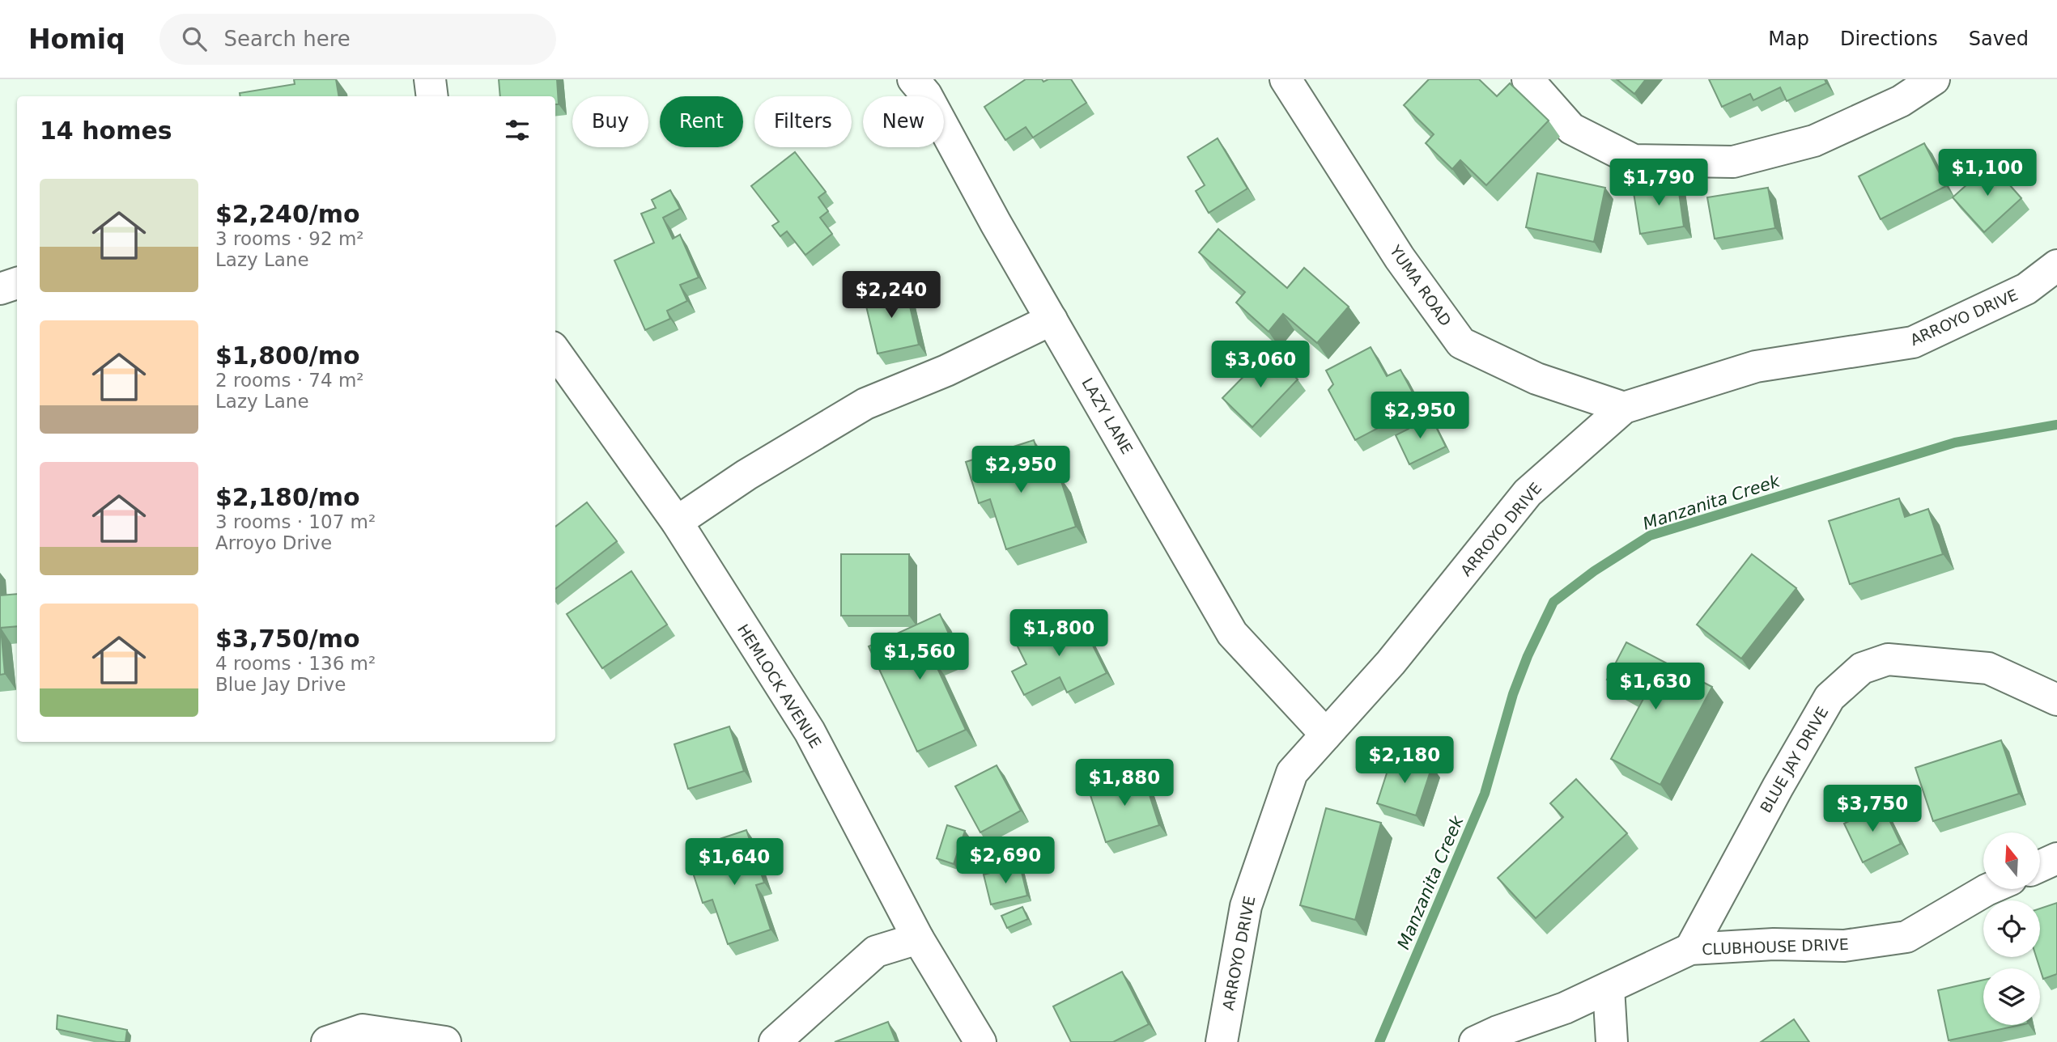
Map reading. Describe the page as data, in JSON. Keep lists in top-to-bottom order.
{
  "streets": {
    "street": [
      "YUMA ROAD",
      "ARROYO DRIVE",
      "LAZY LANE",
      "HEMLOCK AVENUE",
      "BLUE JAY DRIVE",
      "CLUBHOUSE DRIVE"
    ]
  },
  "crossings": [
    ["YUMA ROAD", "ARROYO DRIVE"],
    ["ARROYO DRIVE", "LAZY LANE"],
    ["BLUE JAY DRIVE", "CLUBHOUSE DRIVE"]
  ],
  "water": ["Manzanita Creek"],
  "north": "top",
  "page": {
    "header": "Homiq",
    "search": "Search here",
    "nav": ["Map", "Directions", "Saved"],
    "chip": [
      "Buy",
      "Rent",
      "Filters",
      "New"
    ],
    "heading": "14 homes",
    "price": [
      "$1,100",
      "$1,790",
      "$2,240",
      "$3,060",
      "$2,950",
      "$2,950",
      "$1,800",
      "$1,560",
      "$1,630",
      "$2,180",
      "$1,880",
      "$3,750",
      "$2,690",
      "$1,640"
    ],
    "list": [
      {
        "name": "$2,240/mo",
        "note": "3 rooms · 92 m² · Lazy Lane"
      },
      {
        "name": "$1,800/mo",
        "note": "2 rooms · 74 m² · Lazy Lane"
      },
      {
        "name": "$2,180/mo",
        "note": "3 rooms · 107 m² · Arroyo Drive"
      },
      {
        "name": "$3,750/mo",
        "note": "4 rooms · 136 m² · Blue Jay Drive"
      }
    ]
  }
}
